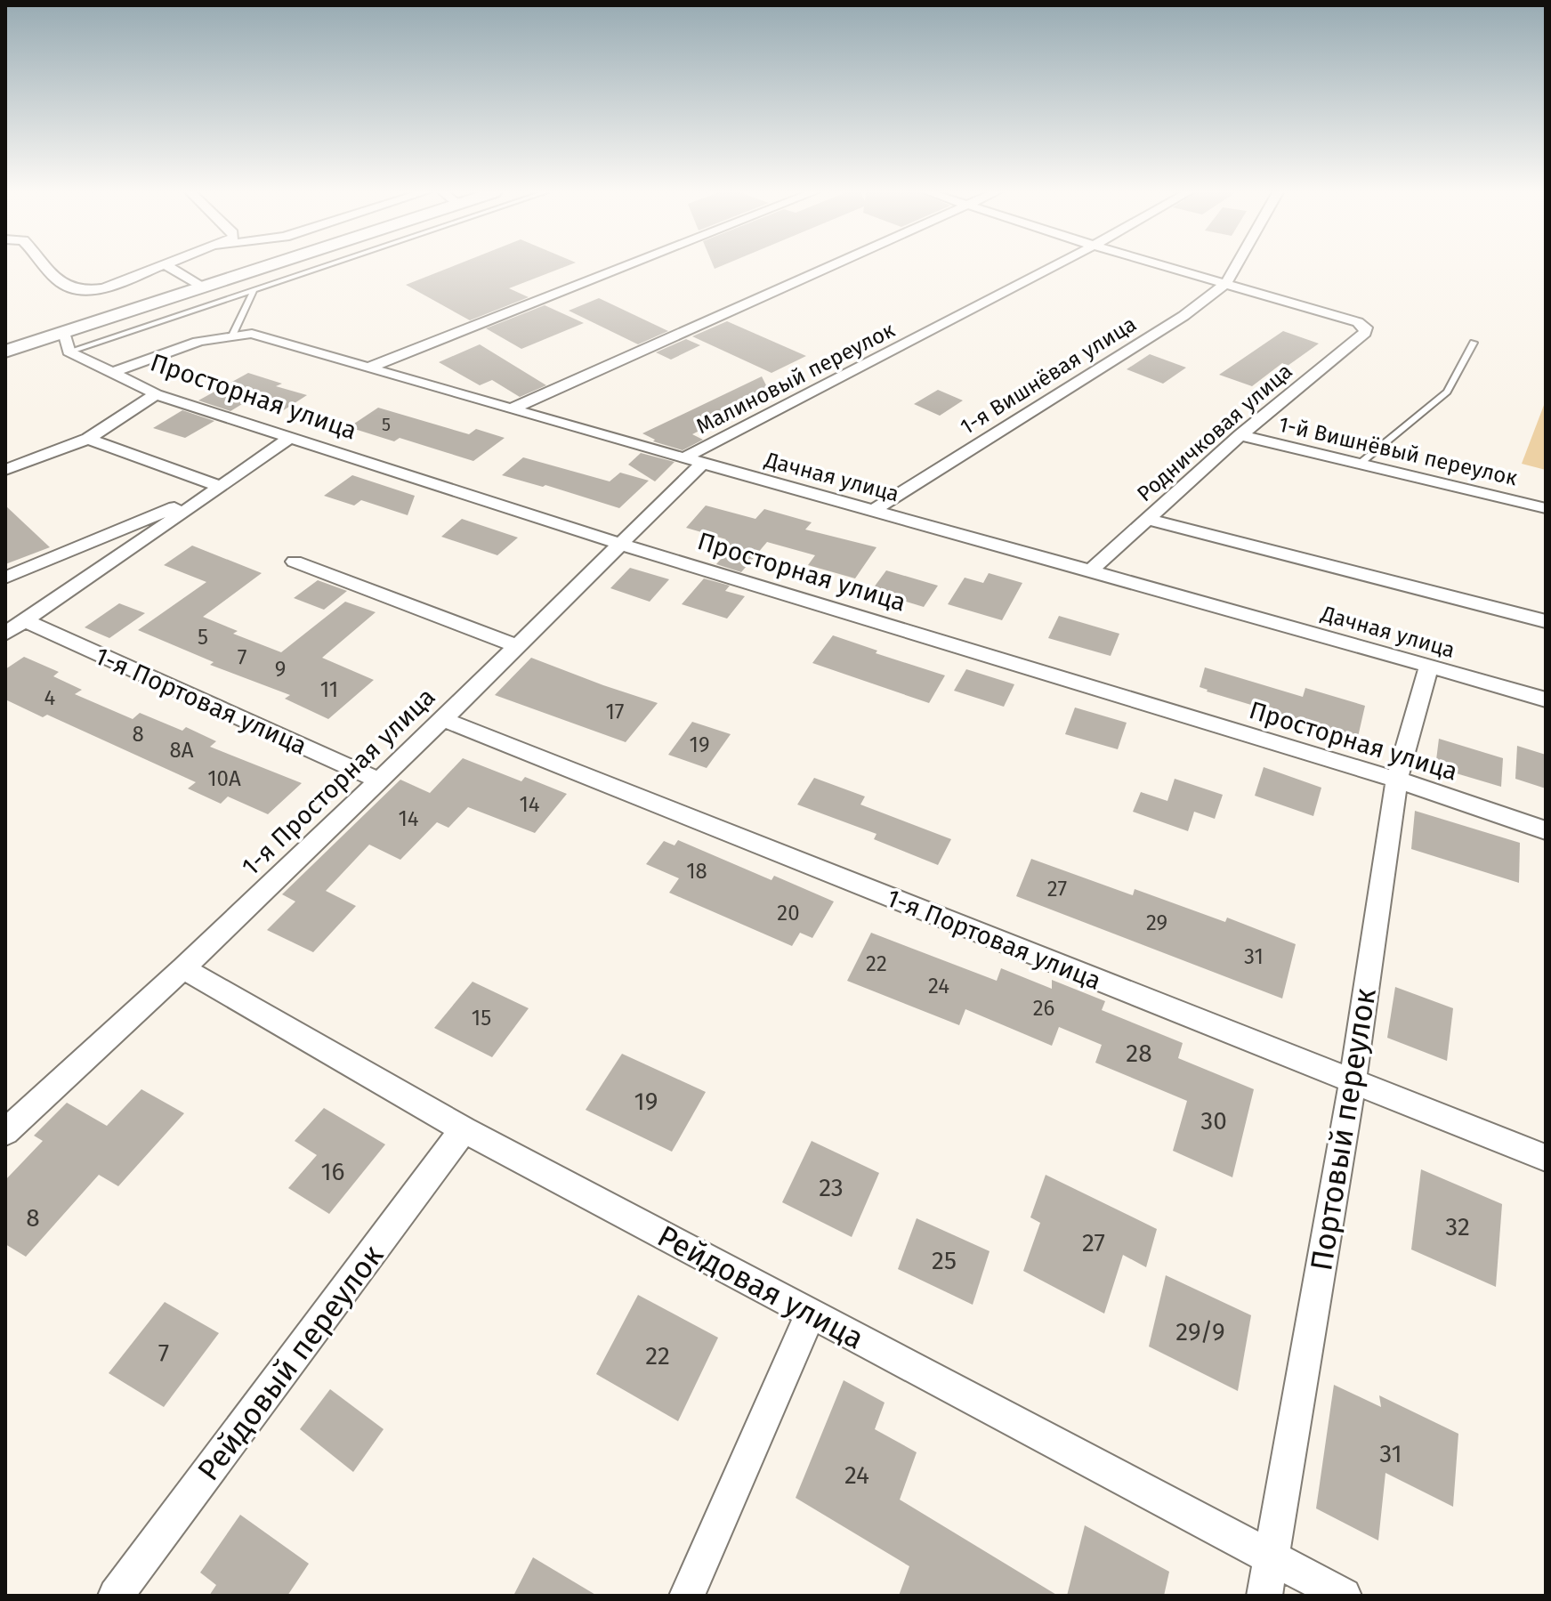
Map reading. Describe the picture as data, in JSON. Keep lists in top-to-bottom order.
{
  "streets": {
    "street": [
      "1-я Вишнёвая улица",
      "Малиновый переулок",
      "Просторная улица",
      "Родничковая улица",
      "1-й Вишнёвый переулок",
      "Дачная улица",
      "1-я Портовая улица",
      "1-я Просторная улица",
      "Портовый переулок",
      "Рейдовая улица",
      "Рейдовый переулок"
    ]
  },
  "crossings": [
    ["1-я Вишнёвая улица", "Родничковая улица"],
    ["1-я Вишнёвая улица", "Дачная улица"],
    ["Малиновый переулок", "Дачная улица"],
    ["Малиновый переулок", "1-я Просторная улица"],
    ["Просторная улица", "Дачная улица"],
    ["Просторная улица", "1-я Просторная улица"],
    ["Просторная улица", "Портовый переулок"],
    ["Родничковая улица", "1-й Вишнёвый переулок"],
    ["Родничковая улица", "Дачная улица"],
    ["Дачная улица", "1-я Просторная улица"],
    ["Дачная улица", "Портовый переулок"],
    ["1-я Портовая улица", "1-я Просторная улица"],
    ["1-я Портовая улица", "Портовый переулок"],
    ["1-я Просторная улица", "Рейдовая улица"],
    ["Портовый переулок", "Рейдовая улица"],
    ["Рейдовая улица", "Рейдовый переулок"]
  ],
  "house_numbers": [
    "5",
    "5",
    "7",
    "9",
    "11",
    "4",
    "17",
    "8",
    "19",
    "8А",
    "10А",
    "14",
    "14",
    "18",
    "27",
    "20",
    "29",
    "31",
    "22",
    "24",
    "26",
    "15",
    "28",
    "19",
    "30",
    "16",
    "23",
    "8",
    "32",
    "27",
    "25",
    "29/9",
    "7",
    "22",
    "31",
    "24"
  ]
}
